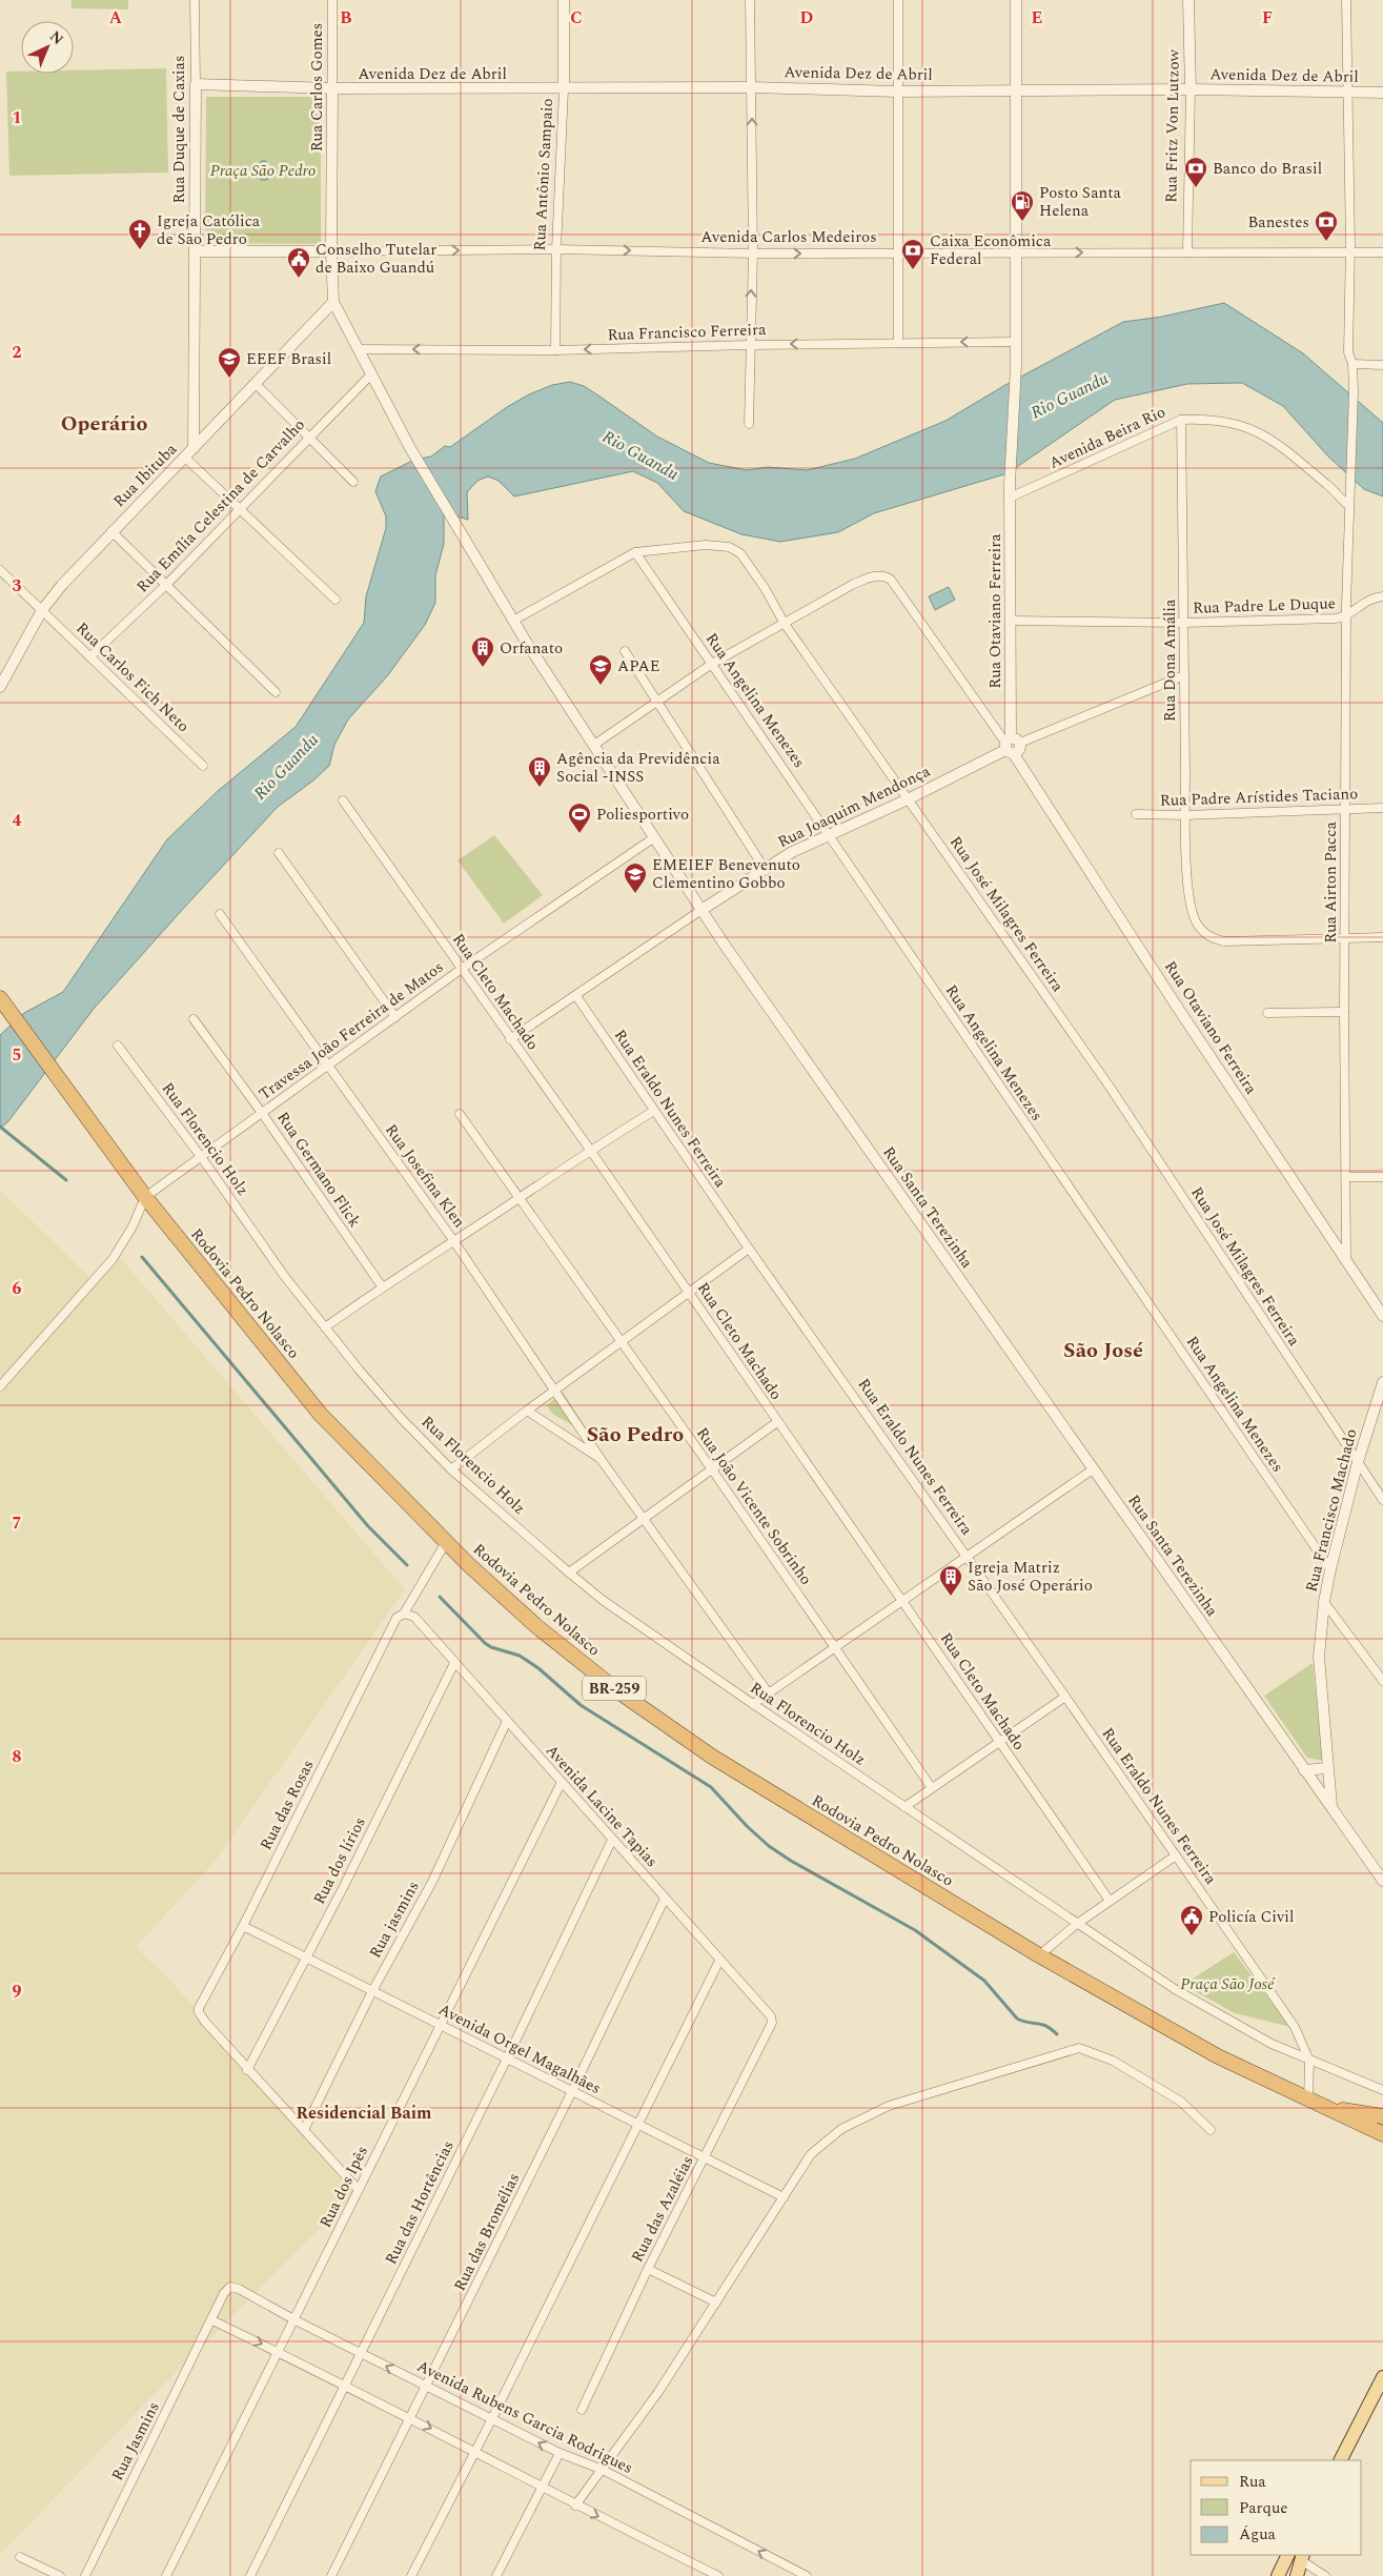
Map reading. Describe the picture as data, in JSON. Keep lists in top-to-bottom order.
{
  "streets": {
    "highway": ["Rodovia Pedro Nolasco", "BR-259"],
    "street": [
      "Avenida Dez de Abril",
      "Rua Carlos Gomes",
      "Rua Fritz Von Lutzow",
      "Rua Duque de Caxias",
      "Rua Antônio Sampaio",
      "Avenida Carlos Medeiros",
      "Rua Francisco Ferreira",
      "Avenida Beira Rio",
      "Rua Ibituba",
      "Rua Emília Celestina de Carvalho",
      "Rua Padre Le Duque",
      "Rua Otaviano Ferreira",
      "Rua Dona Amália",
      "Rua Carlos Fich Neto",
      "Rua Angelina Menezes",
      "Rua Padre Arístides Taciano",
      "Rua Joaquim Mendonça",
      "Rua Airton Pacca",
      "Rua José Milagres Ferreira",
      "Rua Cleto Machado",
      "Travessa João Ferreira de Matos",
      "Rua Eraldo Nunes Ferreira",
      "Rua Florencio Holz",
      "Rua Germano Flick",
      "Rua Josefina Klen",
      "Rua Santa Terezinha",
      "Rua João Vicente Sobrinho",
      "Rua Francisco Machado",
      "Rua das Rosas",
      "Avenida Lacine Tapias",
      "Rua dos lírios",
      "Rua jasmins",
      "Avenida Orgel Magalhães",
      "Rua dos Ipês",
      "Rua das Hortências",
      "Rua das Azaléias",
      "Rua das Bromélias",
      "Avenida Rubens Garcia Rodrigues",
      "Rua Jasmins"
    ]
  },
  "crossings": [
    ["Avenida Dez de Abril", "Rua Carlos Gomes"],
    ["Avenida Dez de Abril", "Rua Fritz Von Lutzow"],
    ["Avenida Dez de Abril", "Rua Duque de Caxias"],
    ["Avenida Dez de Abril", "Rua Antônio Sampaio"],
    ["Avenida Dez de Abril", "Rua Otaviano Ferreira"],
    ["Avenida Dez de Abril", "Rua Airton Pacca"],
    ["Rua Carlos Gomes", "Avenida Carlos Medeiros"],
    ["Rua Carlos Gomes", "Rua Ibituba"],
    ["Rua Carlos Gomes", "Rua Santa Terezinha"],
    ["Rua Fritz Von Lutzow", "Avenida Carlos Medeiros"],
    ["Rua Duque de Caxias", "Avenida Carlos Medeiros"],
    ["Rua Duque de Caxias", "Rua Ibituba"],
    ["Rua Antônio Sampaio", "Avenida Carlos Medeiros"],
    ["Rua Antônio Sampaio", "Rua Francisco Ferreira"],
    ["Avenida Carlos Medeiros", "Rua Otaviano Ferreira"],
    ["Avenida Carlos Medeiros", "Rua Airton Pacca"],
    ["Rua Francisco Ferreira", "Rua Otaviano Ferreira"],
    ["Rua Francisco Ferreira", "Rua Santa Terezinha"],
    ["Avenida Beira Rio", "Rua Otaviano Ferreira"],
    ["Avenida Beira Rio", "Rua Dona Amália"],
    ["Avenida Beira Rio", "Rua Airton Pacca"],
    ["Rua Ibituba", "Rua Carlos Fich Neto"],
    ["Rua Ibituba", "Rua Santa Terezinha"],
    ["Rua Emília Celestina de Carvalho", "Rua Carlos Fich Neto"],
    ["Rua Emília Celestina de Carvalho", "Rua Santa Terezinha"],
    ["Rua Padre Le Duque", "Rua Otaviano Ferreira"],
    ["Rua Padre Le Duque", "Rua Dona Amália"],
    ["Rua Padre Le Duque", "Rua Airton Pacca"],
    ["Rua Otaviano Ferreira", "Rua Joaquim Mendonça"],
    ["Rua Otaviano Ferreira", "Rua Airton Pacca"],
    ["Rua Otaviano Ferreira", "Rua José Milagres Ferreira"],
    ["Rua Dona Amália", "Rua Padre Arístides Taciano"],
    ["Rua Dona Amália", "Rua Joaquim Mendonça"],
    ["Rua Dona Amália", "Rua Airton Pacca"],
    ["Rua Angelina Menezes", "Rua Joaquim Mendonça"],
    ["Rua Angelina Menezes", "Rua José Milagres Ferreira"],
    ["Rua Angelina Menezes", "Rua Francisco Machado"],
    ["Rua Padre Arístides Taciano", "Rua Airton Pacca"],
    ["Rua Joaquim Mendonça", "Rua José Milagres Ferreira"],
    ["Rua Joaquim Mendonça", "Rua Cleto Machado"],
    ["Rua Joaquim Mendonça", "Rua Eraldo Nunes Ferreira"],
    ["Rua Joaquim Mendonça", "Rua Santa Terezinha"],
    ["Rua José Milagres Ferreira", "Rua Santa Terezinha"],
    ["Rua José Milagres Ferreira", "Rua Francisco Machado"],
    ["Rua Cleto Machado", "Travessa João Ferreira de Matos"],
    ["Travessa João Ferreira de Matos", "Rua Florencio Holz"],
    ["Travessa João Ferreira de Matos", "Rua Germano Flick"],
    ["Travessa João Ferreira de Matos", "Rua Josefina Klen"],
    ["Travessa João Ferreira de Matos", "Rua Santa Terezinha"],
    ["Travessa João Ferreira de Matos", "Rodovia Pedro Nolasco"],
    ["Rua Eraldo Nunes Ferreira", "Rua Florencio Holz"],
    ["Rua Eraldo Nunes Ferreira", "Rodovia Pedro Nolasco"],
    ["Rua Santa Terezinha", "Rua Francisco Machado"],
    ["Rodovia Pedro Nolasco", "Rua das Rosas"],
    ["Rua das Rosas", "Avenida Lacine Tapias"],
    ["Rua das Rosas", "Rua dos lírios"],
    ["Rua das Rosas", "Avenida Orgel Magalhães"],
    ["Avenida Lacine Tapias", "Rua dos lírios"],
    ["Avenida Lacine Tapias", "Rua jasmins"],
    ["Avenida Lacine Tapias", "Rua dos Ipês"],
    ["Avenida Lacine Tapias", "Rua das Hortências"],
    ["Avenida Lacine Tapias", "Rua das Azaléias"],
    ["Avenida Lacine Tapias", "Rua das Bromélias"],
    ["Rua dos lírios", "Avenida Orgel Magalhães"],
    ["Rua jasmins", "Avenida Orgel Magalhães"],
    ["Avenida Orgel Magalhães", "Rua dos Ipês"],
    ["Avenida Orgel Magalhães", "Rua das Hortências"],
    ["Avenida Orgel Magalhães", "Rua das Azaléias"],
    ["Avenida Orgel Magalhães", "Rua das Bromélias"],
    ["Rua dos Ipês", "Avenida Rubens Garcia Rodrigues"],
    ["Rua das Hortências", "Avenida Rubens Garcia Rodrigues"],
    ["Rua das Bromélias", "Avenida Rubens Garcia Rodrigues"],
    ["Avenida Rubens Garcia Rodrigues", "Rua Jasmins"]
  ],
  "one_way": ["Avenida Carlos Medeiros", "Rua Francisco Ferreira"],
  "districts": [
    "Operário",
    "São José",
    "São Pedro",
    "Residencial Baim"
  ],
  "water": ["Rio Guandu"],
  "parks": ["Praça São Pedro", "Praça São José"],
  "places": {
    "bank": ["Banco do Brasil", "Banestes", "Caixa Econômica Federal"],
    "fuel station": ["Posto Santa Helena"],
    "church": ["Igreja Católica de São Pedro"],
    "public building": ["Conselho Tutelar de Baixo Guandú", "Policía Civil"],
    "school or university": ["EEEF Brasil", "APAE", "EMEIEF Benevenuto Clementino Gobbo"],
    "building": ["Orfanato", "Agência da Previdência Social -INSS", "Igreja Matriz São José Operário"],
    "sports": ["Poliesportivo"]
  },
  "legend": ["Rua", "Parque", "Água"],
  "north": "top right",
  "grid": {
    "columns": [
      "A",
      "B",
      "C",
      "D",
      "E",
      "F"
    ],
    "rows": [
      "1",
      "2",
      "3",
      "4",
      "5",
      "6",
      "7",
      "8",
      "9"
    ]
  }
}
